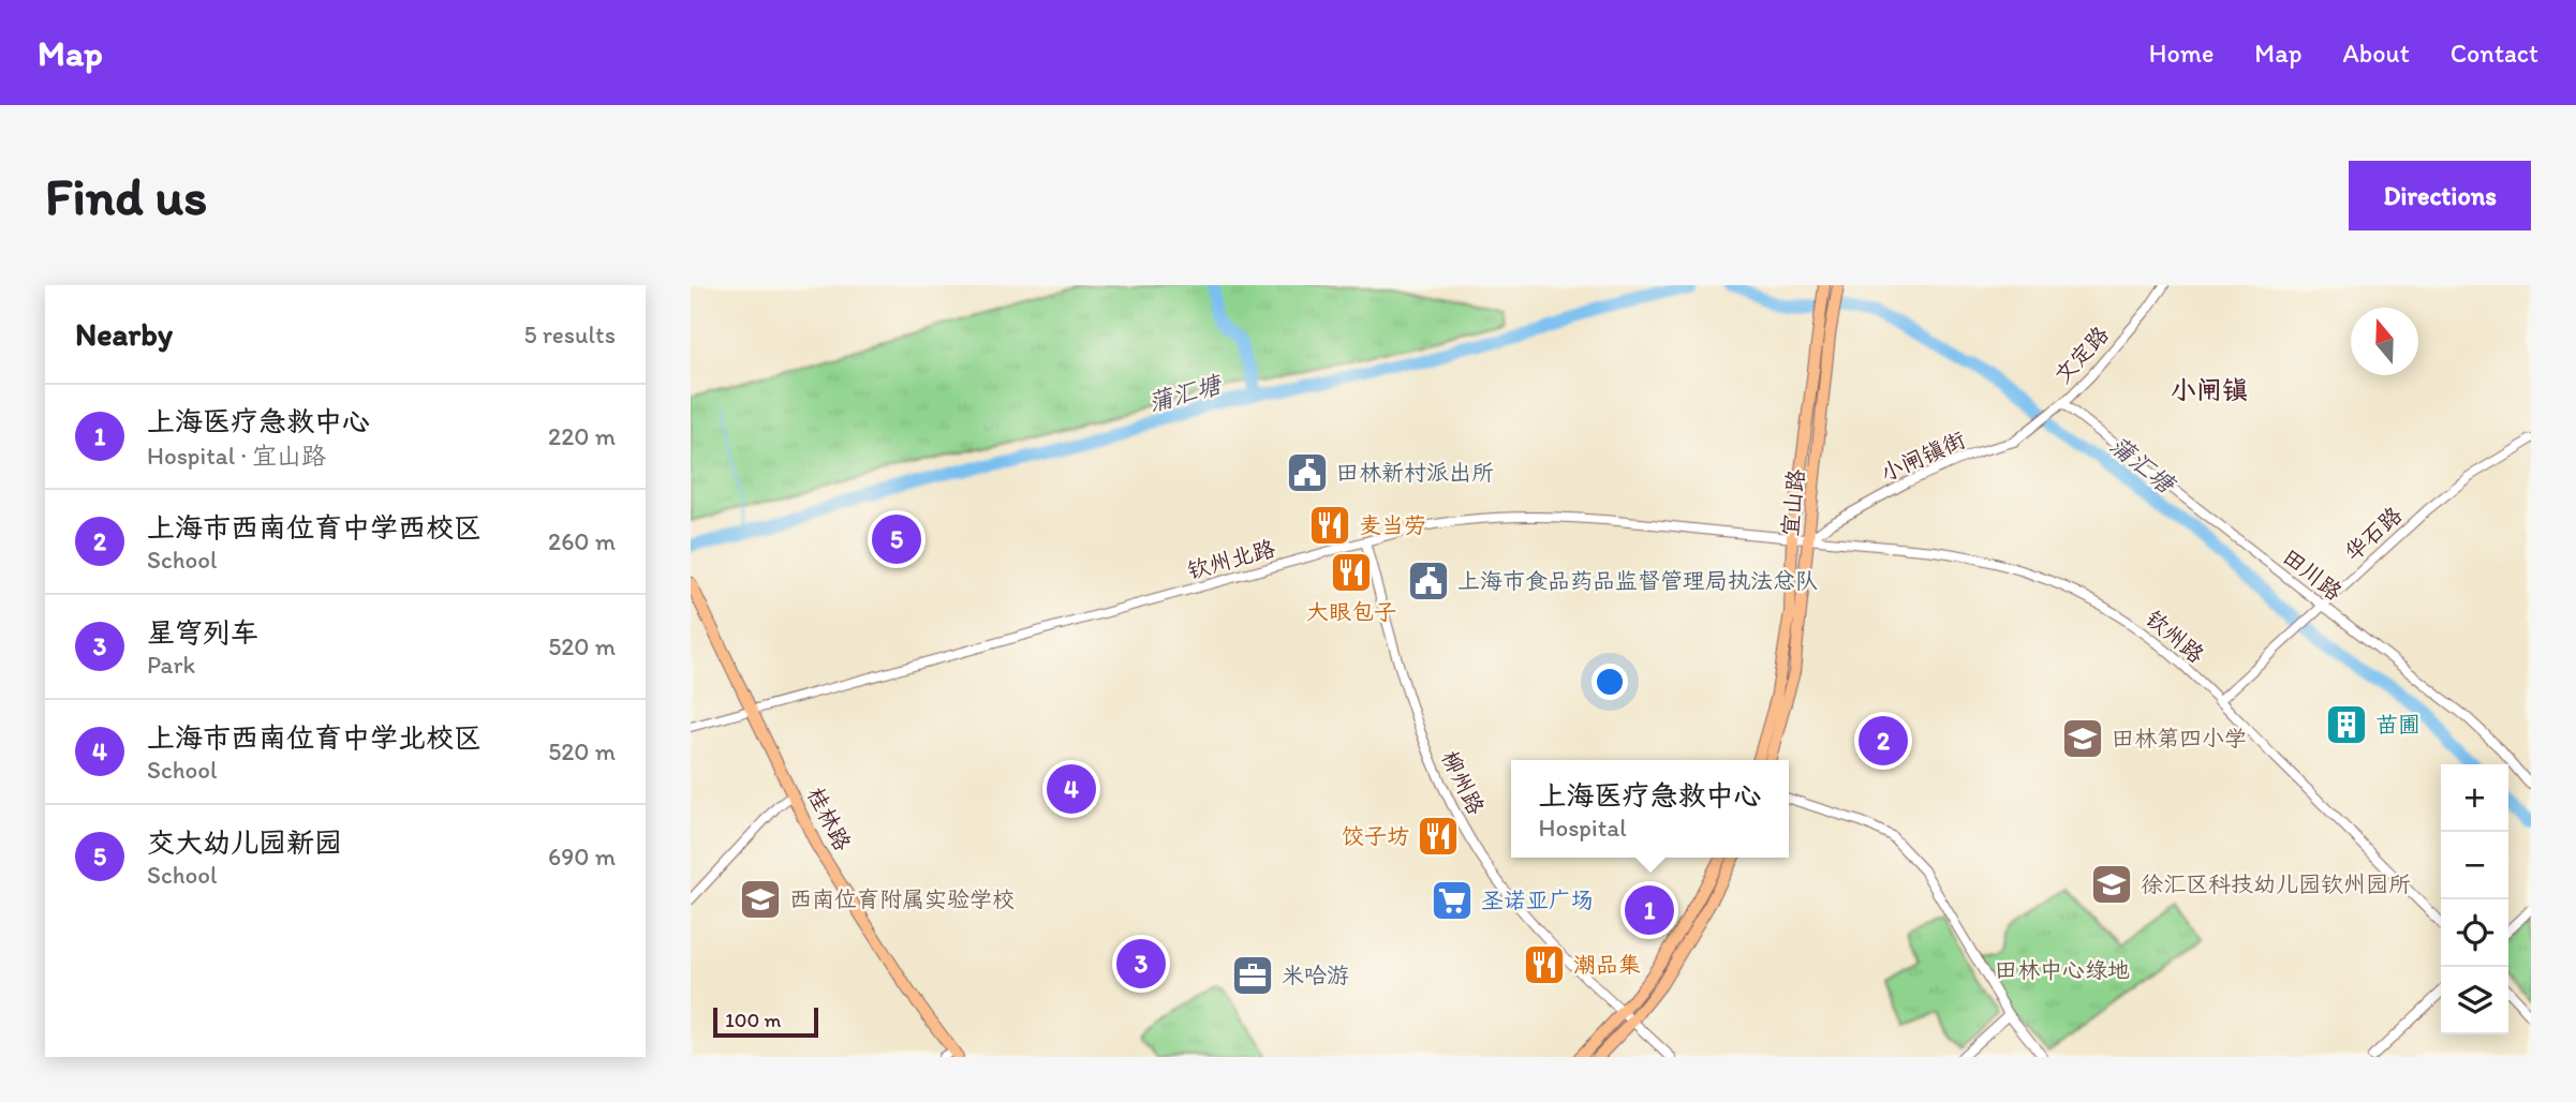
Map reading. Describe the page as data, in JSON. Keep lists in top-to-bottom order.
{
  "streets": {
    "main road": ["宜山路", "桂林路"],
    "street": [
      "文定路",
      "小闸镇街",
      "华石路",
      "钦州北路",
      "田川路",
      "钦州路",
      "柳州路"
    ]
  },
  "crossings": [
    ["文定路", "小闸镇街"],
    ["文定路", "田川路"],
    ["小闸镇街", "宜山路"],
    ["小闸镇街", "钦州路"],
    ["宜山路", "钦州北路"],
    ["宜山路", "钦州路"],
    ["华石路", "田川路"],
    ["华石路", "钦州路"],
    ["钦州北路", "钦州路"],
    ["钦州北路", "柳州路"],
    ["钦州北路", "桂林路"]
  ],
  "districts": ["小闸镇"],
  "water": ["蒲汇塘"],
  "parks": ["田林中心绿地"],
  "places": {
    "public building": ["田林新村派出所", "上海市食品药品监督管理局执法总队"],
    "restaurant": [
      "麦当劳",
      "大眼包子",
      "饺子坊",
      "潮品集"
    ],
    "building": ["苗圃"],
    "school or university": ["田林第四小学", "徐汇区科技幼儿园钦州园所", "西南位育附属实验学校"],
    "supermarket": ["圣诺亚广场"],
    "office": ["米哈游"]
  },
  "scale_bar": "100 m",
  "north": "top",
  "page": {
    "header": "Map",
    "nav": [
      "Home",
      "Map",
      "About",
      "Contact"
    ],
    "buttons": "Directions",
    "title": "Find us",
    "heading": ["Nearby", "5 results"],
    "list": [
      {
        "mark": "1",
        "name": "上海医疗急救中心",
        "note": "Hospital · 宜山路",
        "value": "220 m"
      },
      {
        "mark": "2",
        "name": "上海市西南位育中学西校区",
        "note": "School",
        "value": "260 m"
      },
      {
        "mark": "3",
        "name": "星穹列车",
        "note": "Park",
        "value": "520 m"
      },
      {
        "mark": "4",
        "name": "上海市西南位育中学北校区",
        "note": "School",
        "value": "520 m"
      },
      {
        "mark": "5",
        "name": "交大幼儿园新园",
        "note": "School",
        "value": "690 m"
      }
    ],
    "pins": [
      "5",
      "2",
      "4",
      "1",
      "3"
    ],
    "popup": ["上海医疗急救中心", "Hospital"],
    "map_buttons": ["+", "−"],
    "scale": "100 m"
  }
}
